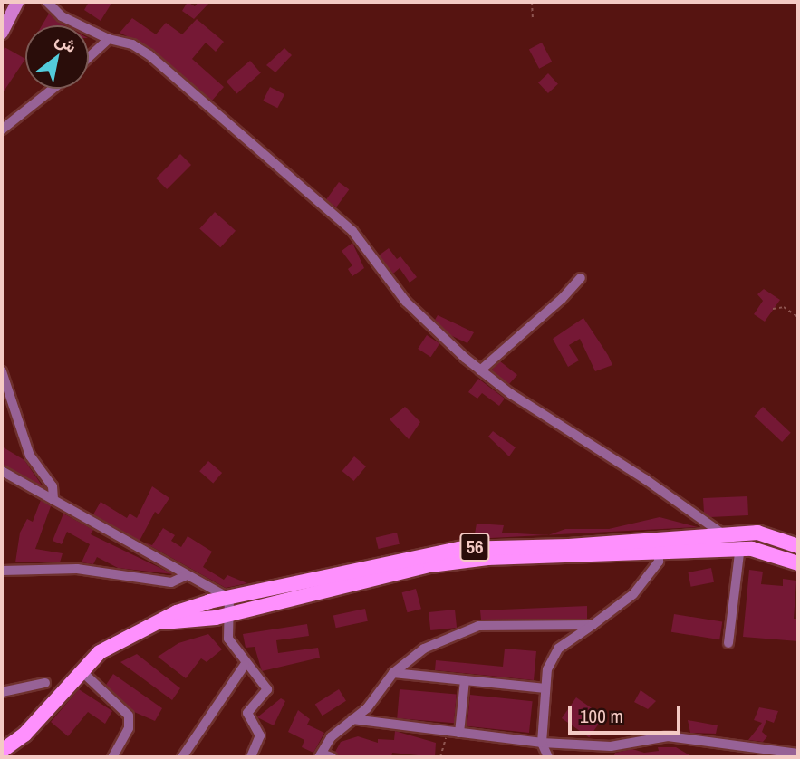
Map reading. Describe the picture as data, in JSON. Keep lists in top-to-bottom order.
{
  "streets": {
    "main road": ["56"]
  },
  "scale_bar": "100 m",
  "north": "top right"
}
